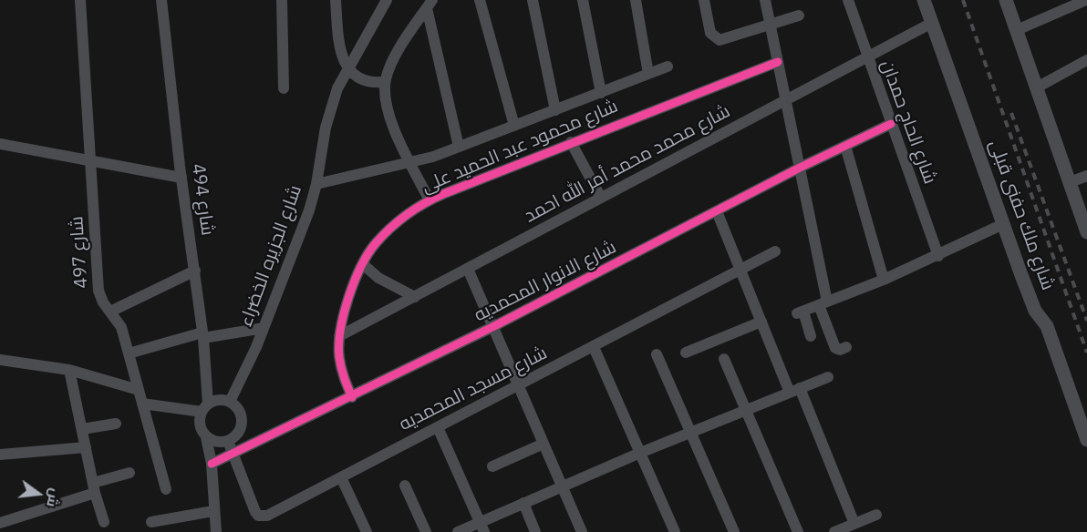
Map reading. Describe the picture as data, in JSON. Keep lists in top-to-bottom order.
{
  "streets": {
    "street": [
      "شارع الحاج حمدان",
      "شارع محمود عبد الحميد على",
      "شارع محمد محمد أمر الله احمد",
      "شارع 494",
      "شارع ملك حفنى قبلى",
      "شارع 497",
      "شارع الجزيره الخضراء",
      "شارع الانوار المحمديه",
      "شارع مسجد المحمديه"
    ]
  },
  "crossings": [
    ["شارع الحاج حمدان", "شارع محمد محمد أمر الله احمد"],
    ["شارع الحاج حمدان", "شارع الانوار المحمديه"],
    ["شارع محمود عبد الحميد على", "شارع محمد محمد أمر الله احمد"],
    ["شارع محمود عبد الحميد على", "شارع الانوار المحمديه"],
    ["شارع محمد محمد أمر الله احمد", "شارع ملك حفنى قبلى"],
    ["شارع 494", "شارع الجزيره الخضراء"],
    ["شارع 494", "شارع مسجد المحمديه"],
    ["شارع الجزيره الخضراء", "شارع مسجد المحمديه"],
    ["شارع الانوار المحمديه", "شارع مسجد المحمديه"]
  ],
  "north": "right"
}
